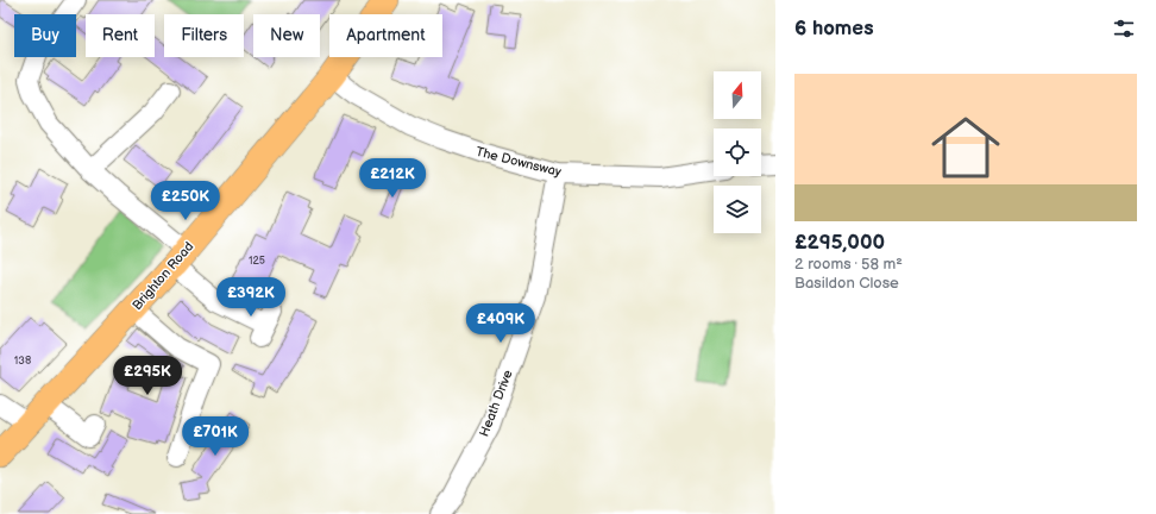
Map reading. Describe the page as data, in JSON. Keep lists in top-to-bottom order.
{
  "streets": {
    "main road": ["Brighton Road"],
    "street": ["The Downsway", "Heath Drive"]
  },
  "crossings": [
    ["The Downsway", "Brighton Road"],
    ["The Downsway", "Heath Drive"]
  ],
  "house_numbers": ["125", "138"],
  "north": "top",
  "page": {
    "heading": "6 homes",
    "chip": [
      "Buy",
      "Rent",
      "Filters",
      "New",
      "Apartment"
    ],
    "list": [
      {
        "name": "£295,000",
        "note": "2 rooms · 58 m² · Basildon Close"
      }
    ],
    "price": [
      "£212K",
      "£250K",
      "£392K",
      "£409K",
      "£295K",
      "£701K"
    ]
  }
}
